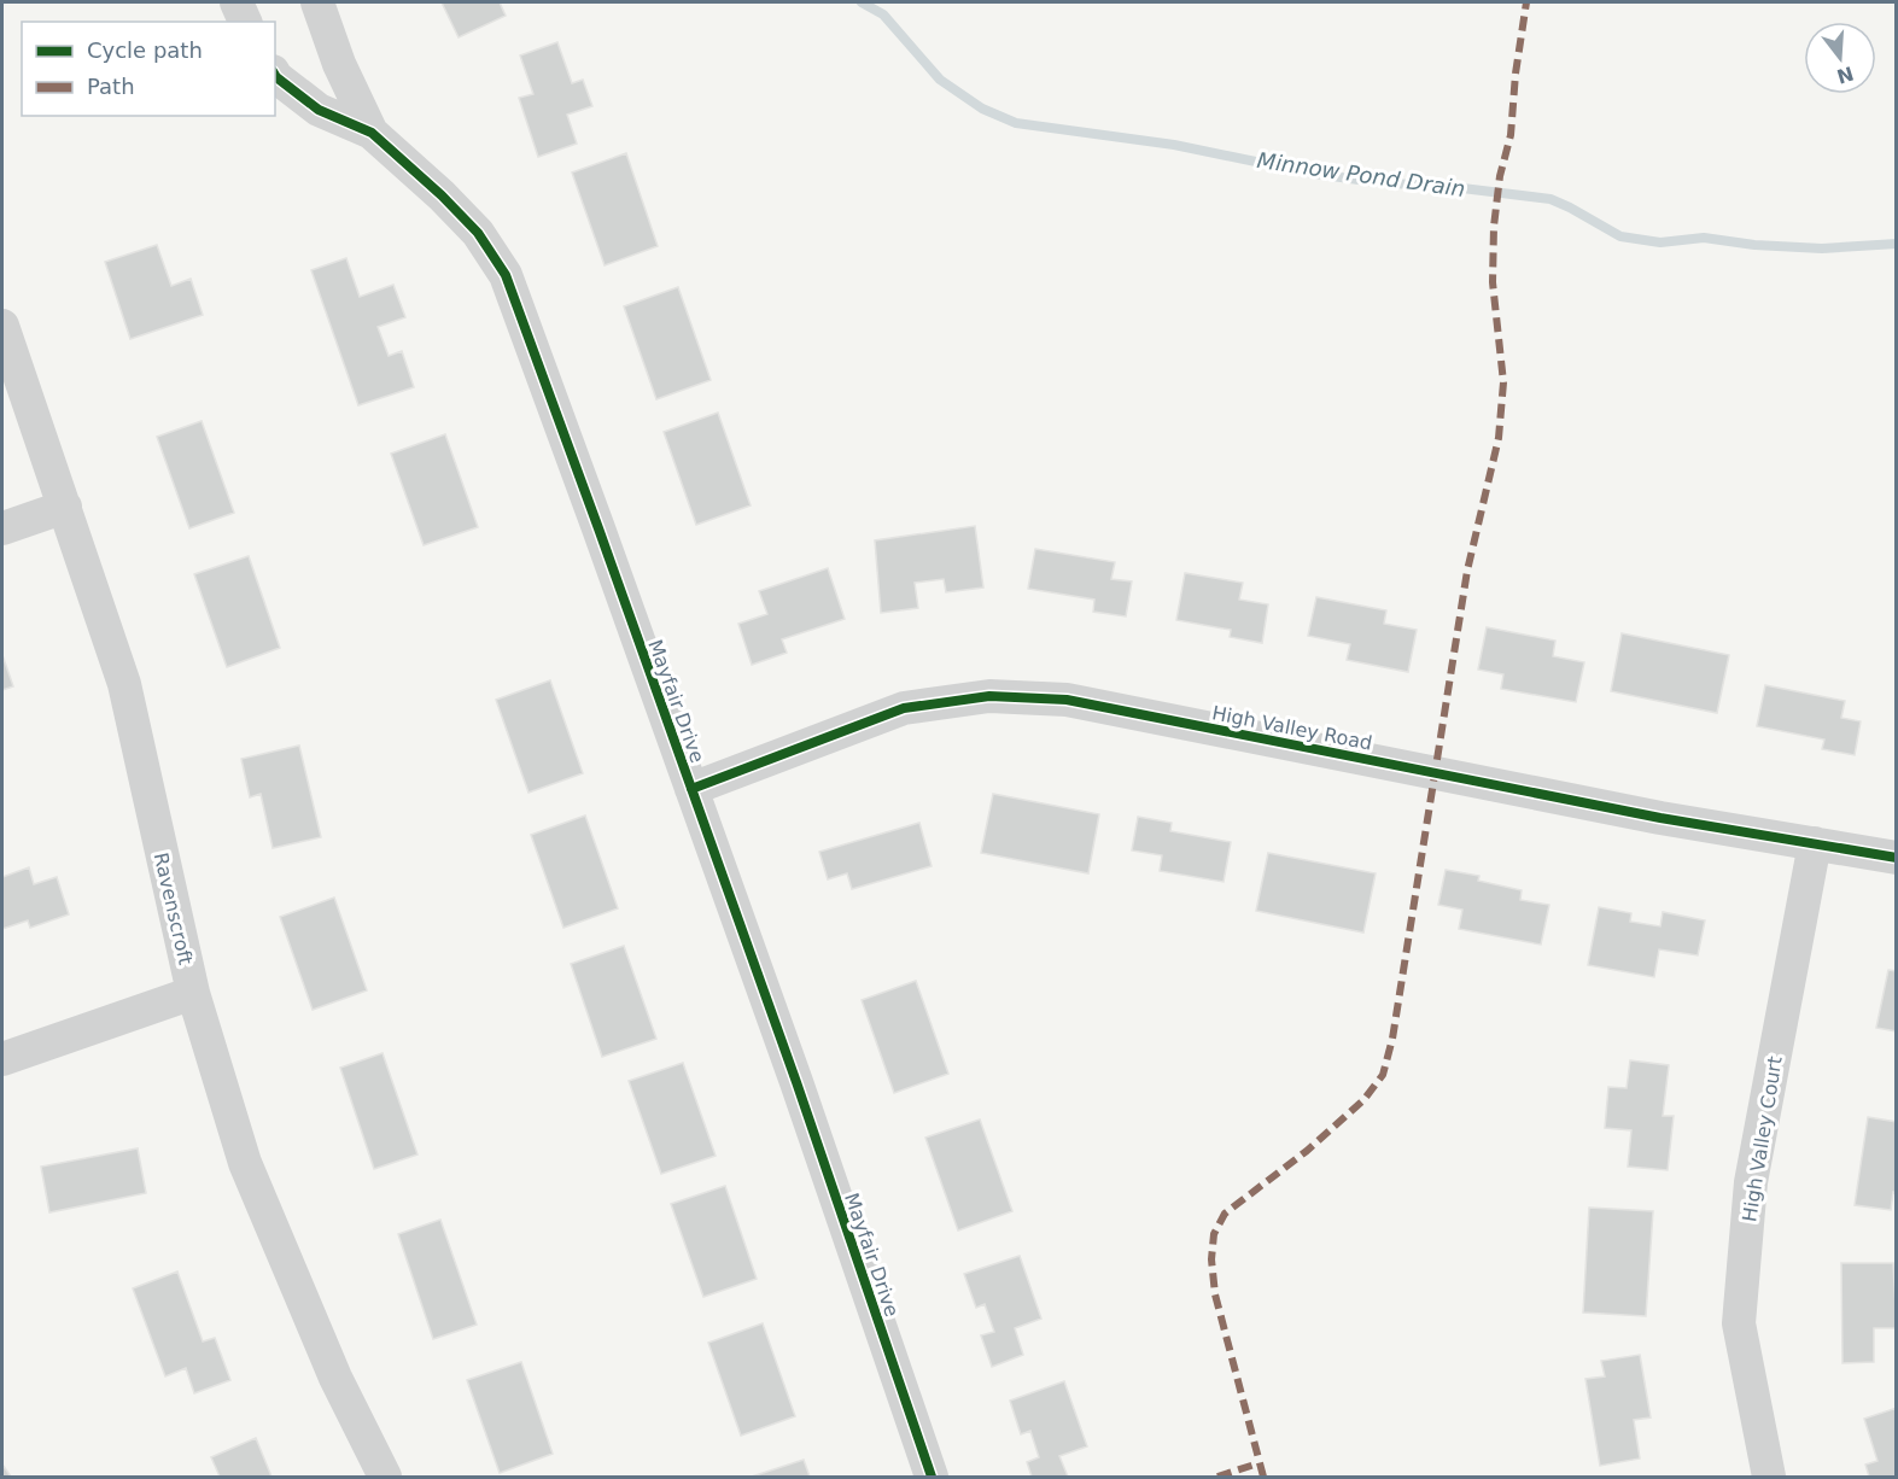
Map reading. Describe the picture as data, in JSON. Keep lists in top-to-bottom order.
{
  "streets": {
    "street": [
      "Mayfair Drive",
      "High Valley Road",
      "Ravenscroft",
      "High Valley Court"
    ]
  },
  "crossings": [
    ["Mayfair Drive", "High Valley Road"],
    ["High Valley Road", "High Valley Court"]
  ],
  "water": ["Minnow Pond Drain"],
  "legend": ["Cycle path", "Path"],
  "north": "bottom"
}
